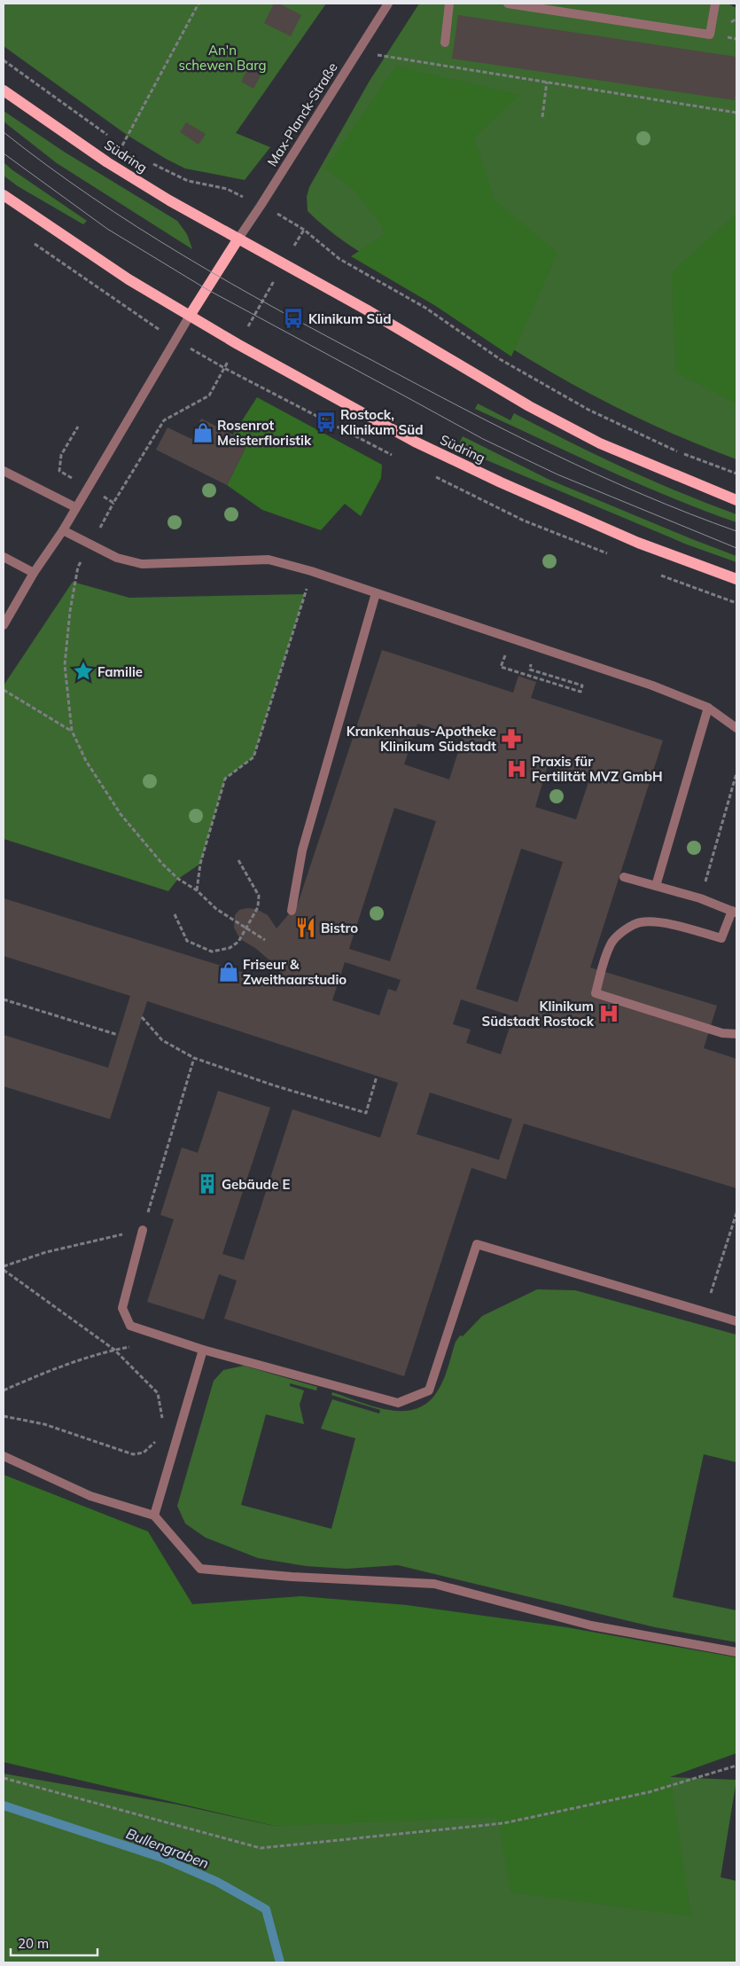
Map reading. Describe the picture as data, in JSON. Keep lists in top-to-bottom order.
{
  "streets": {
    "main road": ["Südring"],
    "street": ["Max-Planck-Straße"]
  },
  "crossings": [
    ["Max-Planck-Straße", "Südring"]
  ],
  "water": ["Bullengraben"],
  "parks": ["An'n schewen Barg"],
  "places": {
    "bus stop": ["Klinikum Süd", "Rostock, Klinikum Süd"],
    "shop": ["Rosenrot Meisterfloristik", "Friseur & Zweithaarstudio"],
    "place": ["Familie"],
    "pharmacy": ["Krankenhaus-Apotheke Klinikum Südstadt"],
    "hospital": ["Praxis für Fertilität MVZ GmbH", "Klinikum Südstadt Rostock"],
    "restaurant": ["Bistro"],
    "building": ["Gebäude E"]
  },
  "scale_bar": "20 m"
}
